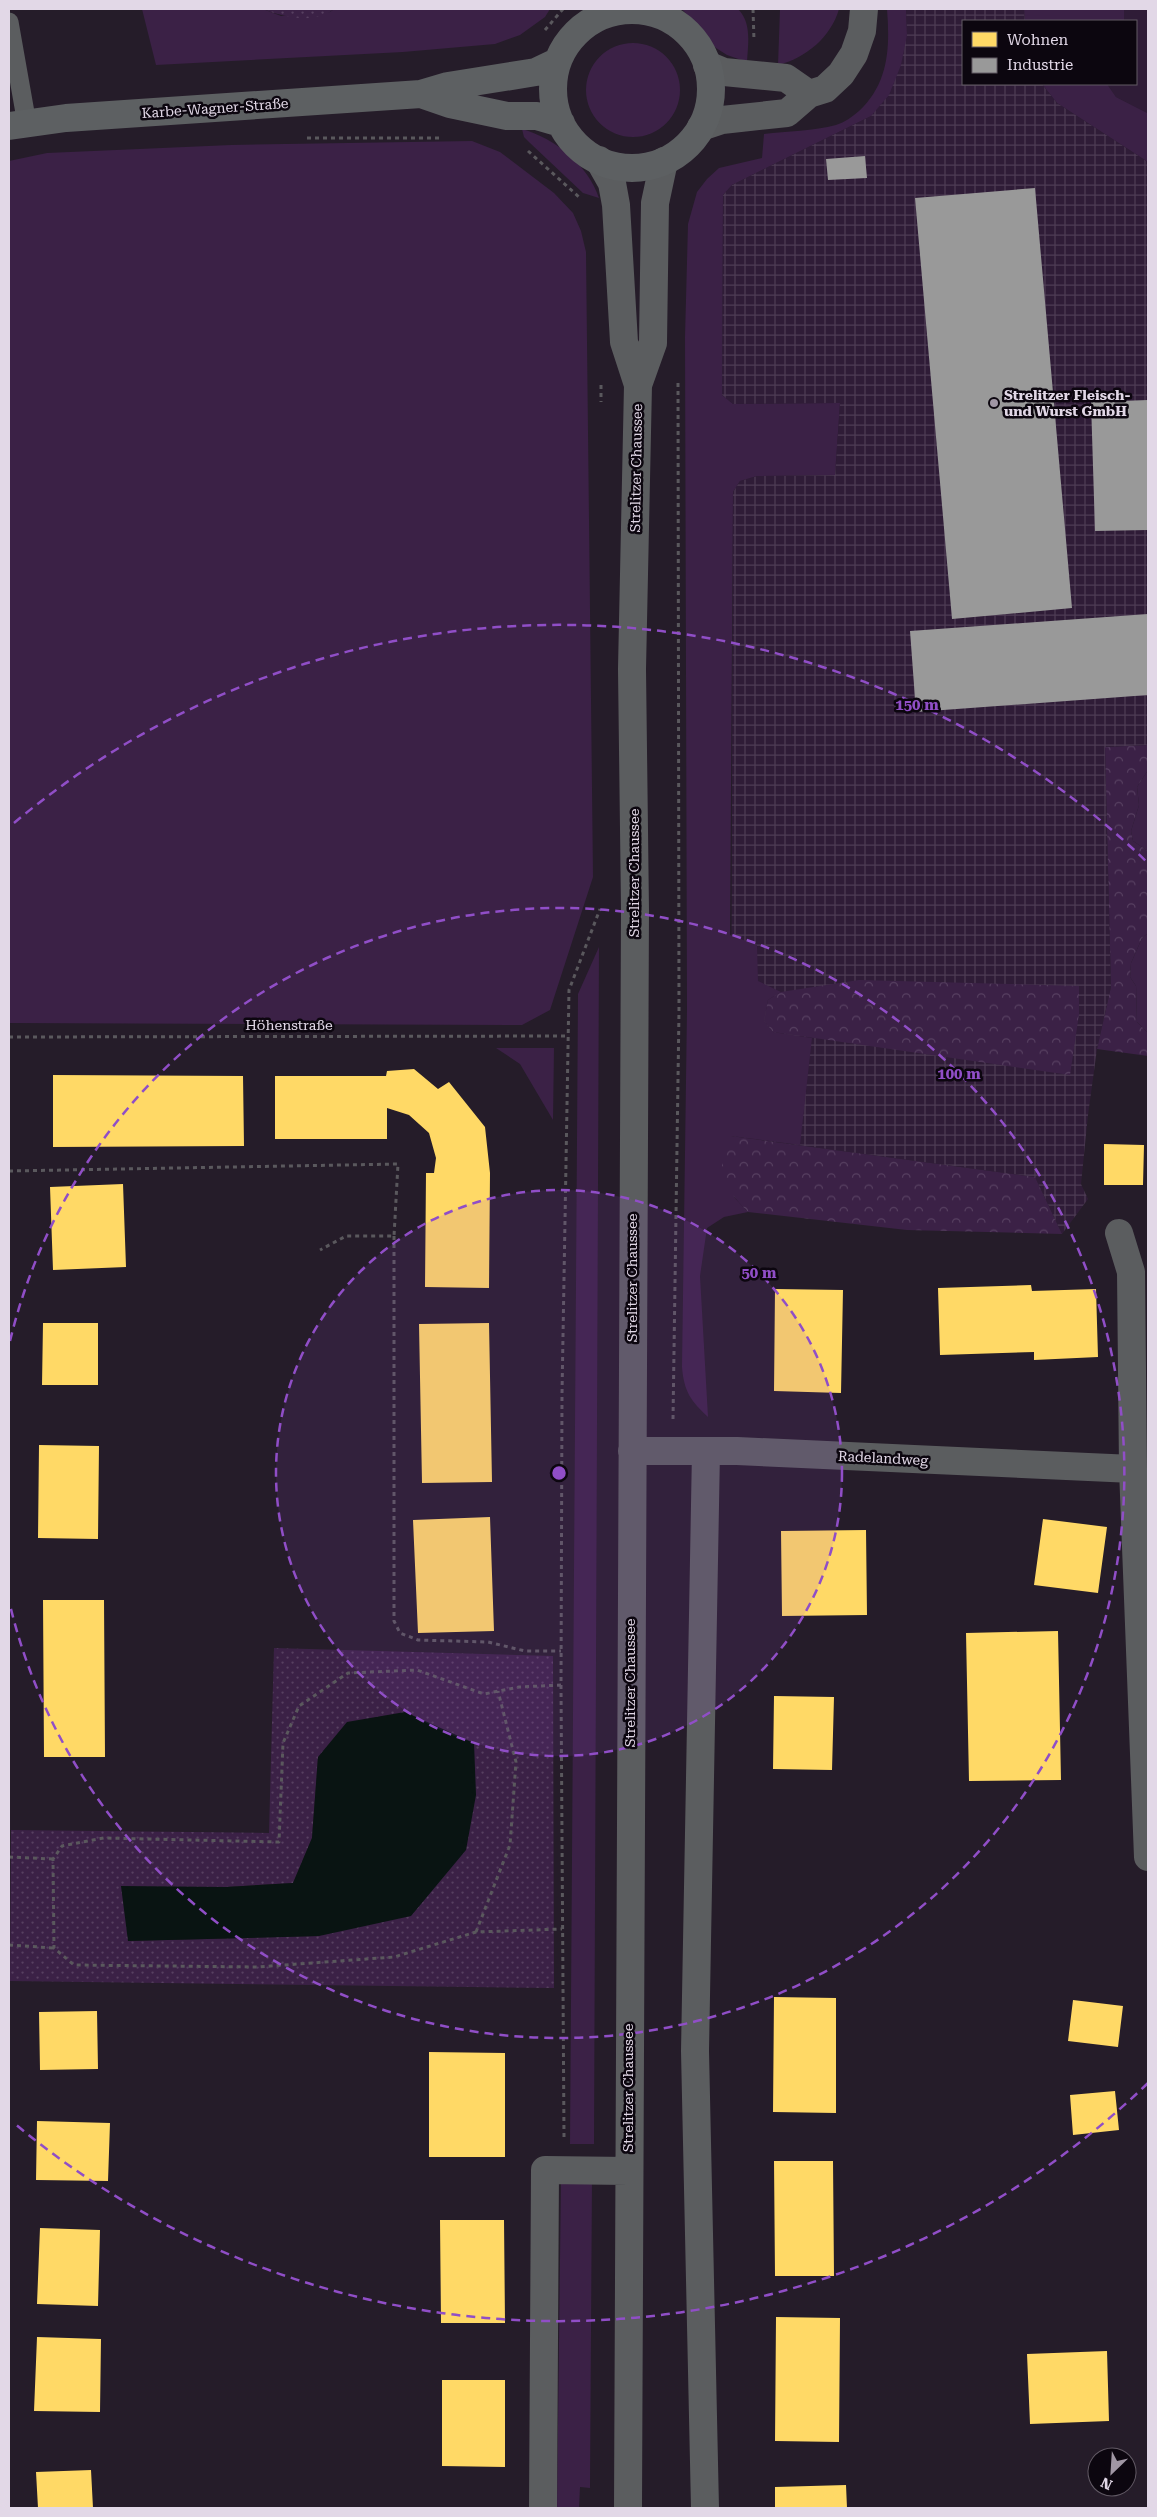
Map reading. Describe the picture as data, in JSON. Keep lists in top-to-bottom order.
{
  "streets": {
    "street": ["Karbe-Wagner-Straße", "Strelitzer Chaussee", "Radelandweg"],
    "path": ["Höhenstraße"]
  },
  "crossings": [
    ["Karbe-Wagner-Straße", "Strelitzer Chaussee"],
    ["Strelitzer Chaussee", "Radelandweg"]
  ],
  "places": ["Strelitzer Fleisch- und Wurst GmbH"],
  "legend": ["Wohnen", "Industrie"],
  "north": "bottom left",
  "rings": ["150 m", "100 m", "50 m"]
}
